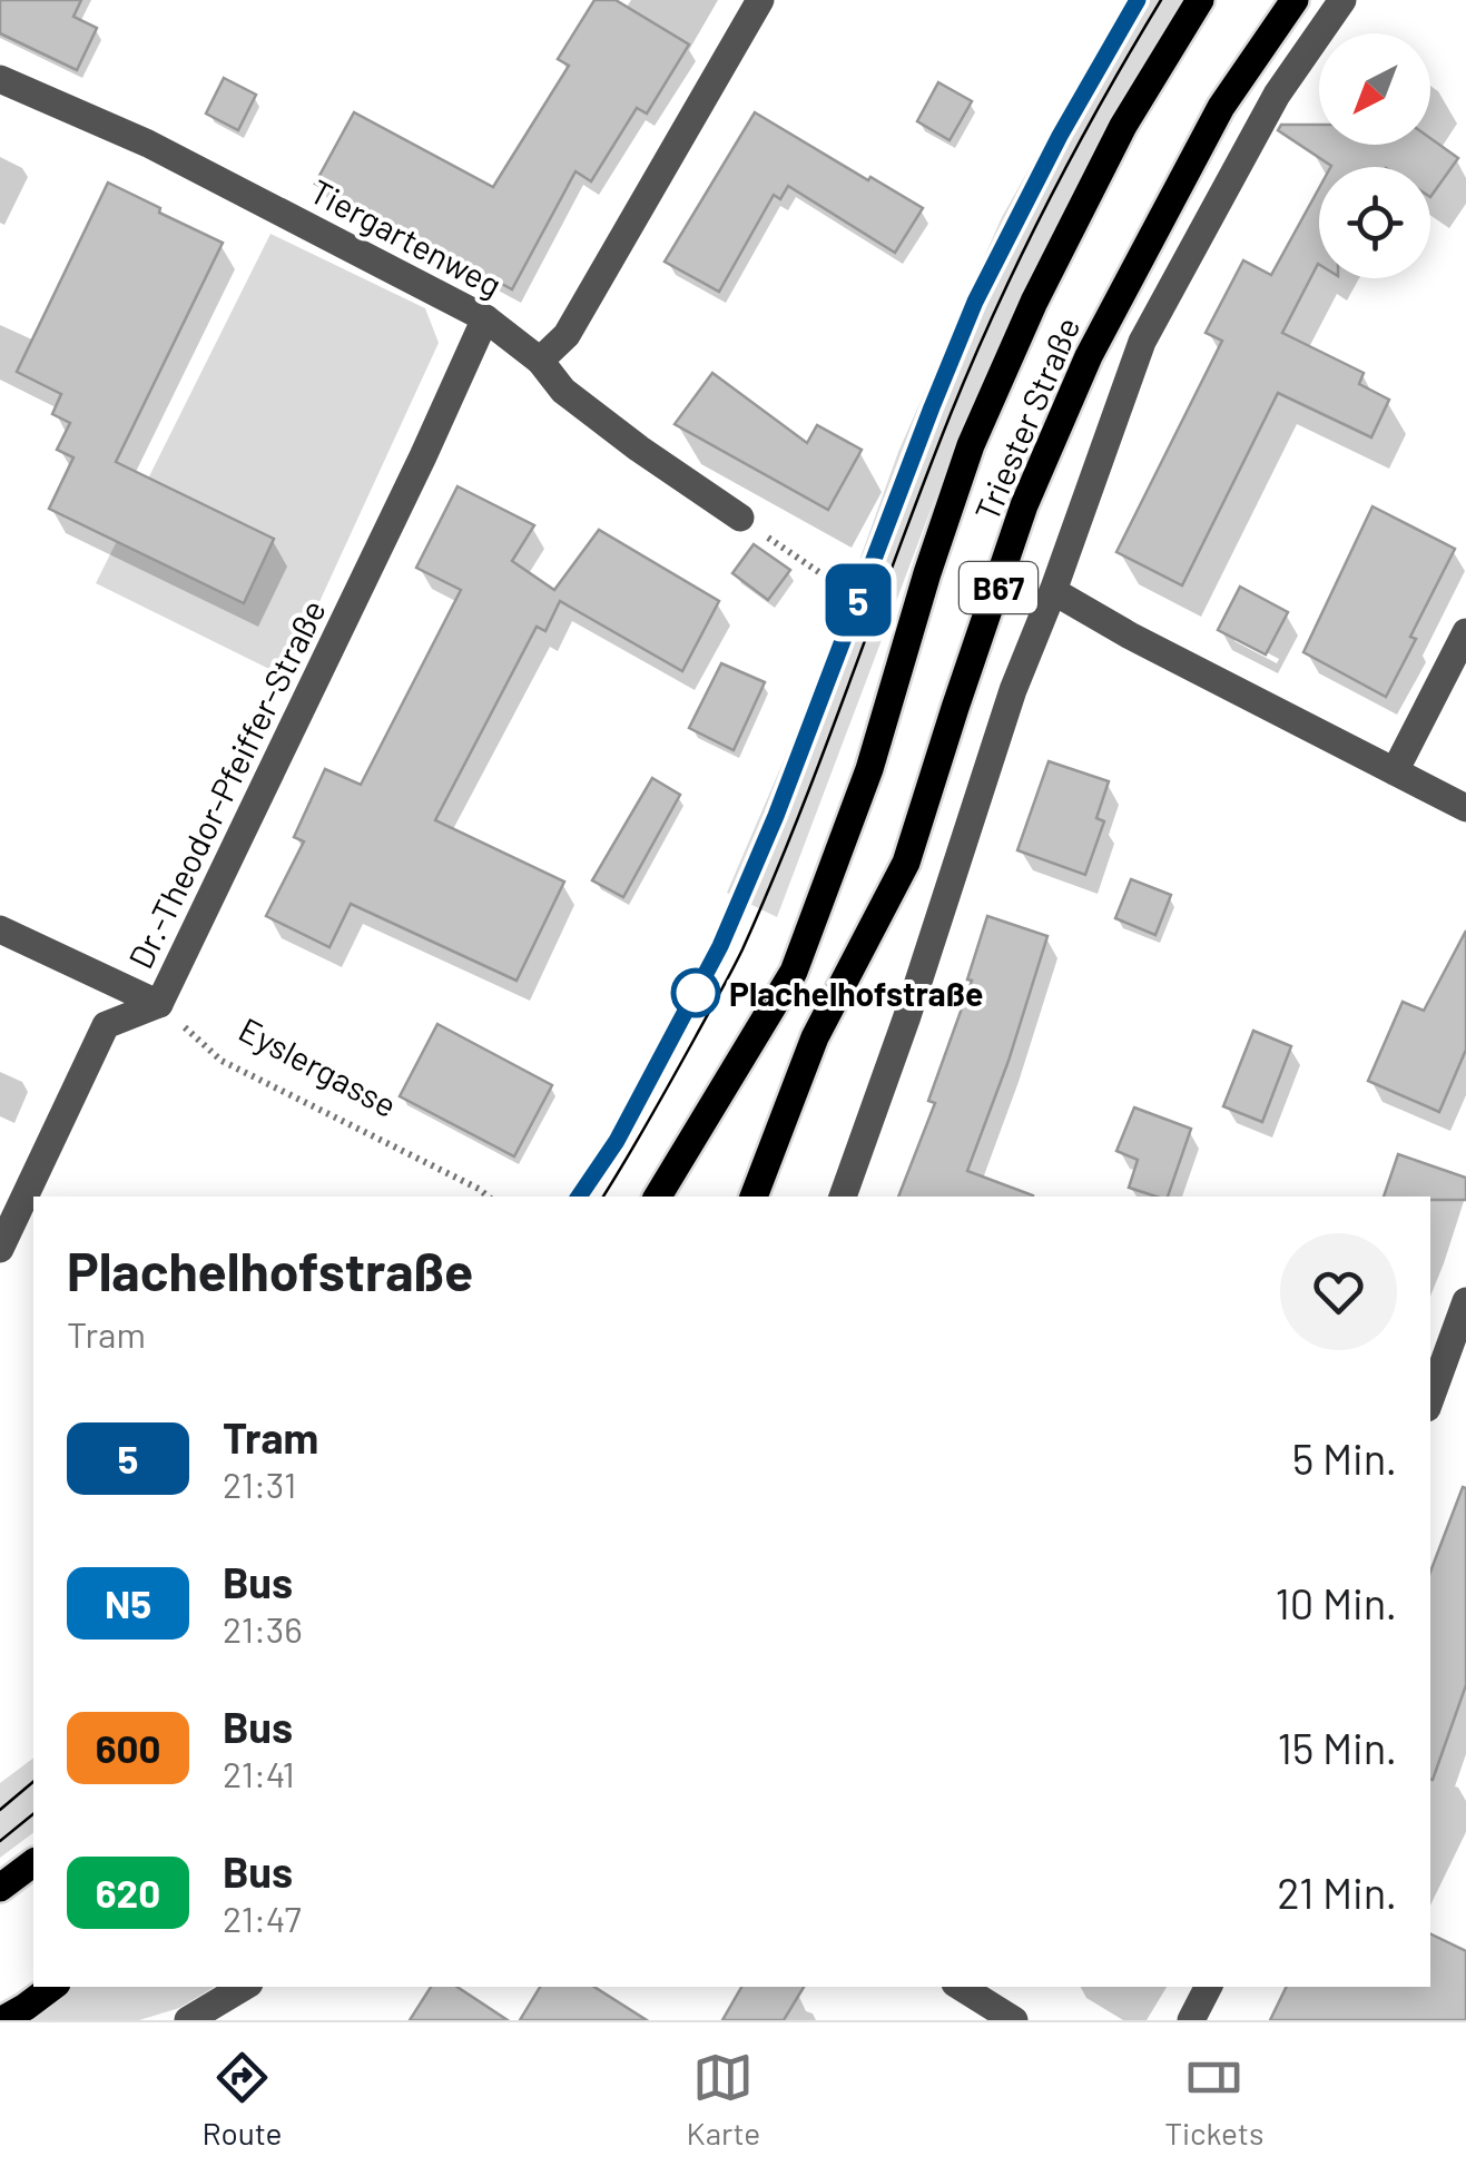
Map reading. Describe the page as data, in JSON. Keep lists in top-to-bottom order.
{
  "streets": {
    "main road": ["Triester Straße", "B67"],
    "street": ["Tiergartenweg", "Dr.-Theodor-Pfeiffer-Straße"],
    "path": ["Eyslergasse"]
  },
  "crossings": [
    ["Tiergartenweg", "Dr.-Theodor-Pfeiffer-Straße"],
    ["Dr.-Theodor-Pfeiffer-Straße", "Eyslergasse"]
  ],
  "places": ["Plachelhofstraße"],
  "lines": ["tram line 5"],
  "north": "bottom left",
  "page": {
    "on_map": "5",
    "heading": ["Plachelhofstraße", "Tram"],
    "list": [
      {
        "mark": "5",
        "name": "Tram",
        "note": "21:31",
        "value": "5 Min."
      },
      {
        "mark": "N5",
        "name": "Bus",
        "note": "21:36",
        "value": "10 Min."
      },
      {
        "mark": "600",
        "name": "Bus",
        "note": "21:41",
        "value": "15 Min."
      },
      {
        "mark": "620",
        "name": "Bus",
        "note": "21:47",
        "value": "21 Min."
      }
    ],
    "tabs": ["Route", "Karte", "Tickets"]
  }
}
